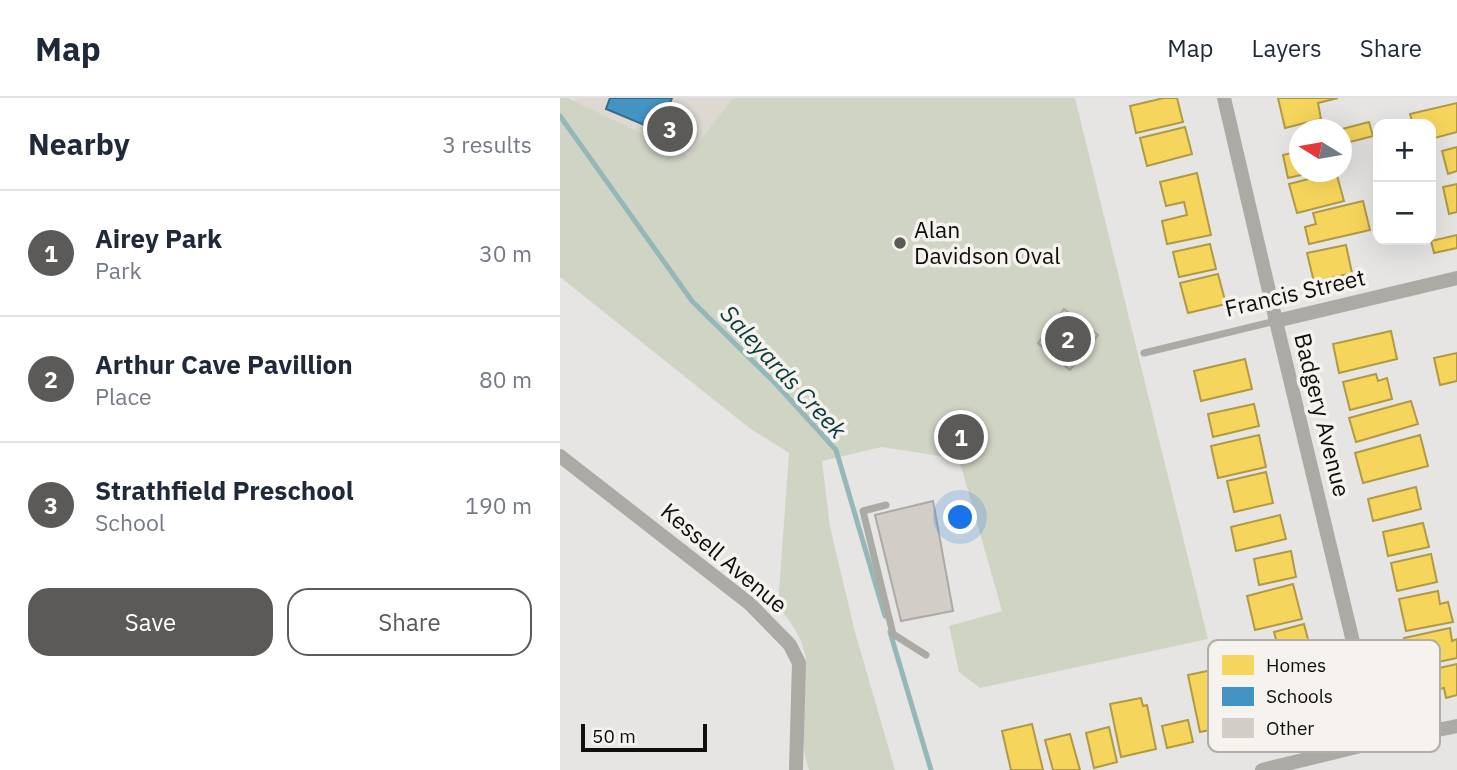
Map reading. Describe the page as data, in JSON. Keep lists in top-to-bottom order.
{
  "streets": {
    "street": ["Francis Street", "Badgery Avenue", "Kessell Avenue"]
  },
  "crossings": [
    ["Francis Street", "Badgery Avenue"]
  ],
  "water": ["Saleyards Creek"],
  "places": ["Alan Davidson Oval"],
  "legend": ["Homes", "Schools", "Other"],
  "scale_bar": "50 m",
  "north": "left",
  "page": {
    "header": "Map",
    "nav": ["Map", "Layers", "Share"],
    "heading": ["Nearby", "3 results"],
    "pins": ["3", "2", "1"],
    "map_buttons": ["+", "−"],
    "list": [
      {
        "mark": "1",
        "name": "Airey Park",
        "note": "Park",
        "value": "30 m"
      },
      {
        "mark": "2",
        "name": "Arthur Cave Pavillion",
        "note": "Place",
        "value": "80 m"
      },
      {
        "mark": "3",
        "name": "Strathfield Preschool",
        "note": "School",
        "value": "190 m"
      }
    ],
    "buttons": ["Save", "Share"],
    "scale": "50 m"
  }
}
